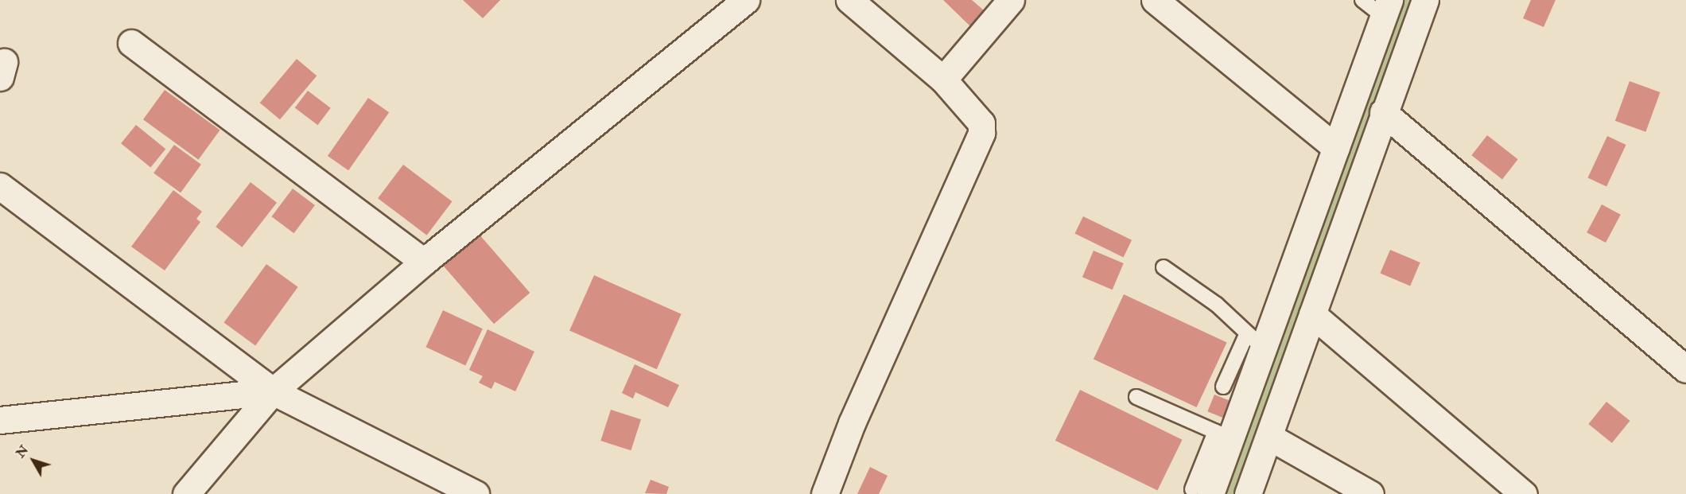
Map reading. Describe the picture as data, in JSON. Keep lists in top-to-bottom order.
{
  "north": "top left"
}
